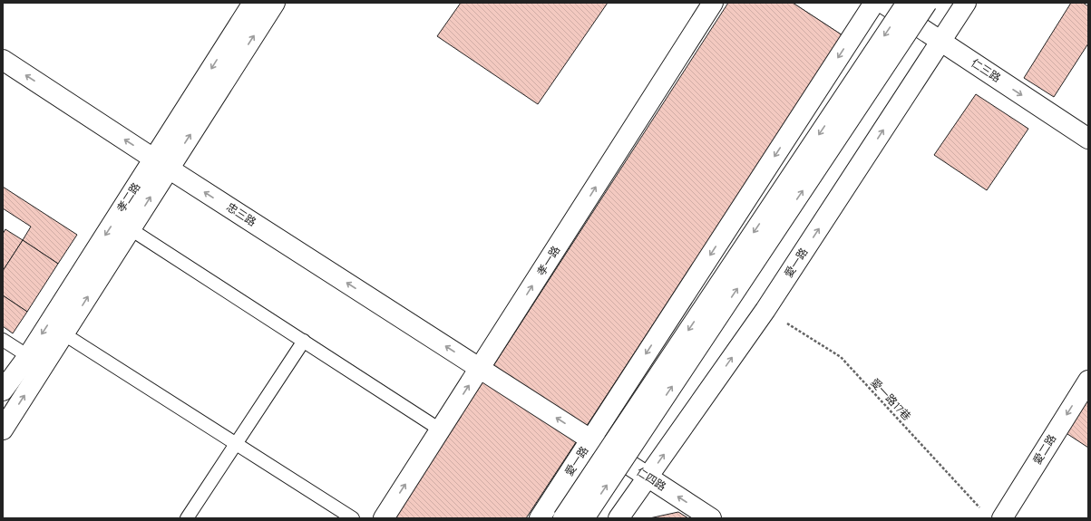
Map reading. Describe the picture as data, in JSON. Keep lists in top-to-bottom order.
{
  "streets": {
    "main road": [
      "仁三路",
      "孝二路",
      "忠三路",
      "孝一路",
      "愛一路",
      "愛二路",
      "仁四路"
    ],
    "path": ["愛一路17巷"]
  },
  "crossings": [
    ["仁三路", "愛一路"],
    ["孝二路", "忠三路"],
    ["忠三路", "孝一路"],
    ["忠三路", "愛一路"],
    ["忠三路", "仁四路"],
    ["愛一路", "愛一路17巷"],
    ["愛一路", "仁四路"]
  ],
  "one_way": [
    "仁三路",
    "忠三路",
    "愛二路",
    "仁四路"
  ]
}
